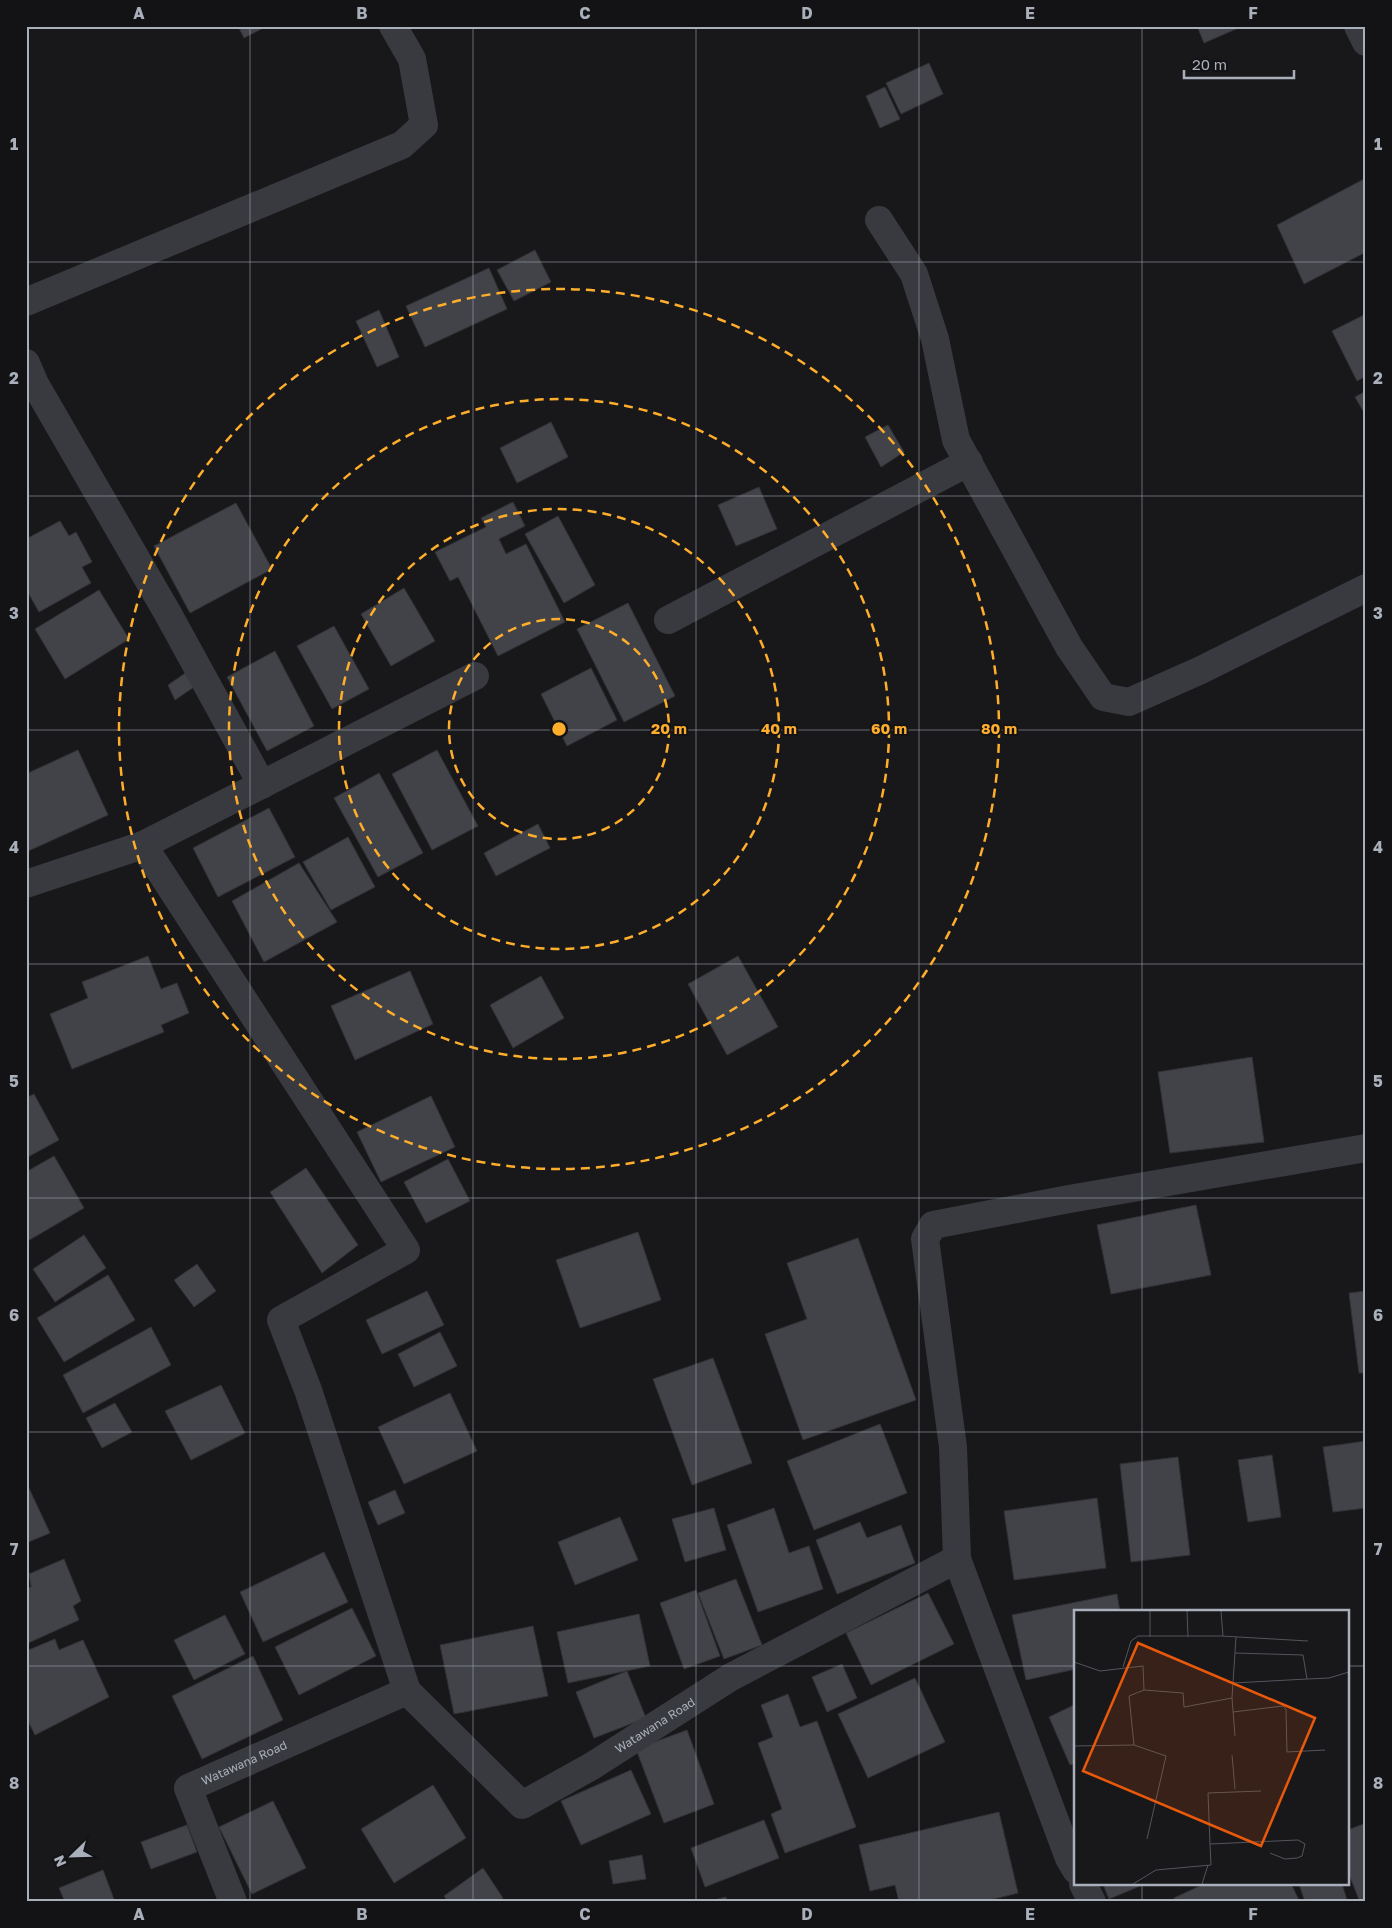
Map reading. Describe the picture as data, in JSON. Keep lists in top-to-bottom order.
{
  "streets": {
    "street": ["Watawana Road"]
  },
  "scale_bar": "20 m",
  "north": "bottom left",
  "grid": {
    "columns": [
      "A",
      "B",
      "C",
      "D",
      "E",
      "F"
    ],
    "rows": [
      "1",
      "2",
      "3",
      "4",
      "5",
      "6",
      "7",
      "8"
    ]
  },
  "rings": [
    "20 m",
    "40 m",
    "60 m",
    "80 m"
  ]
}
